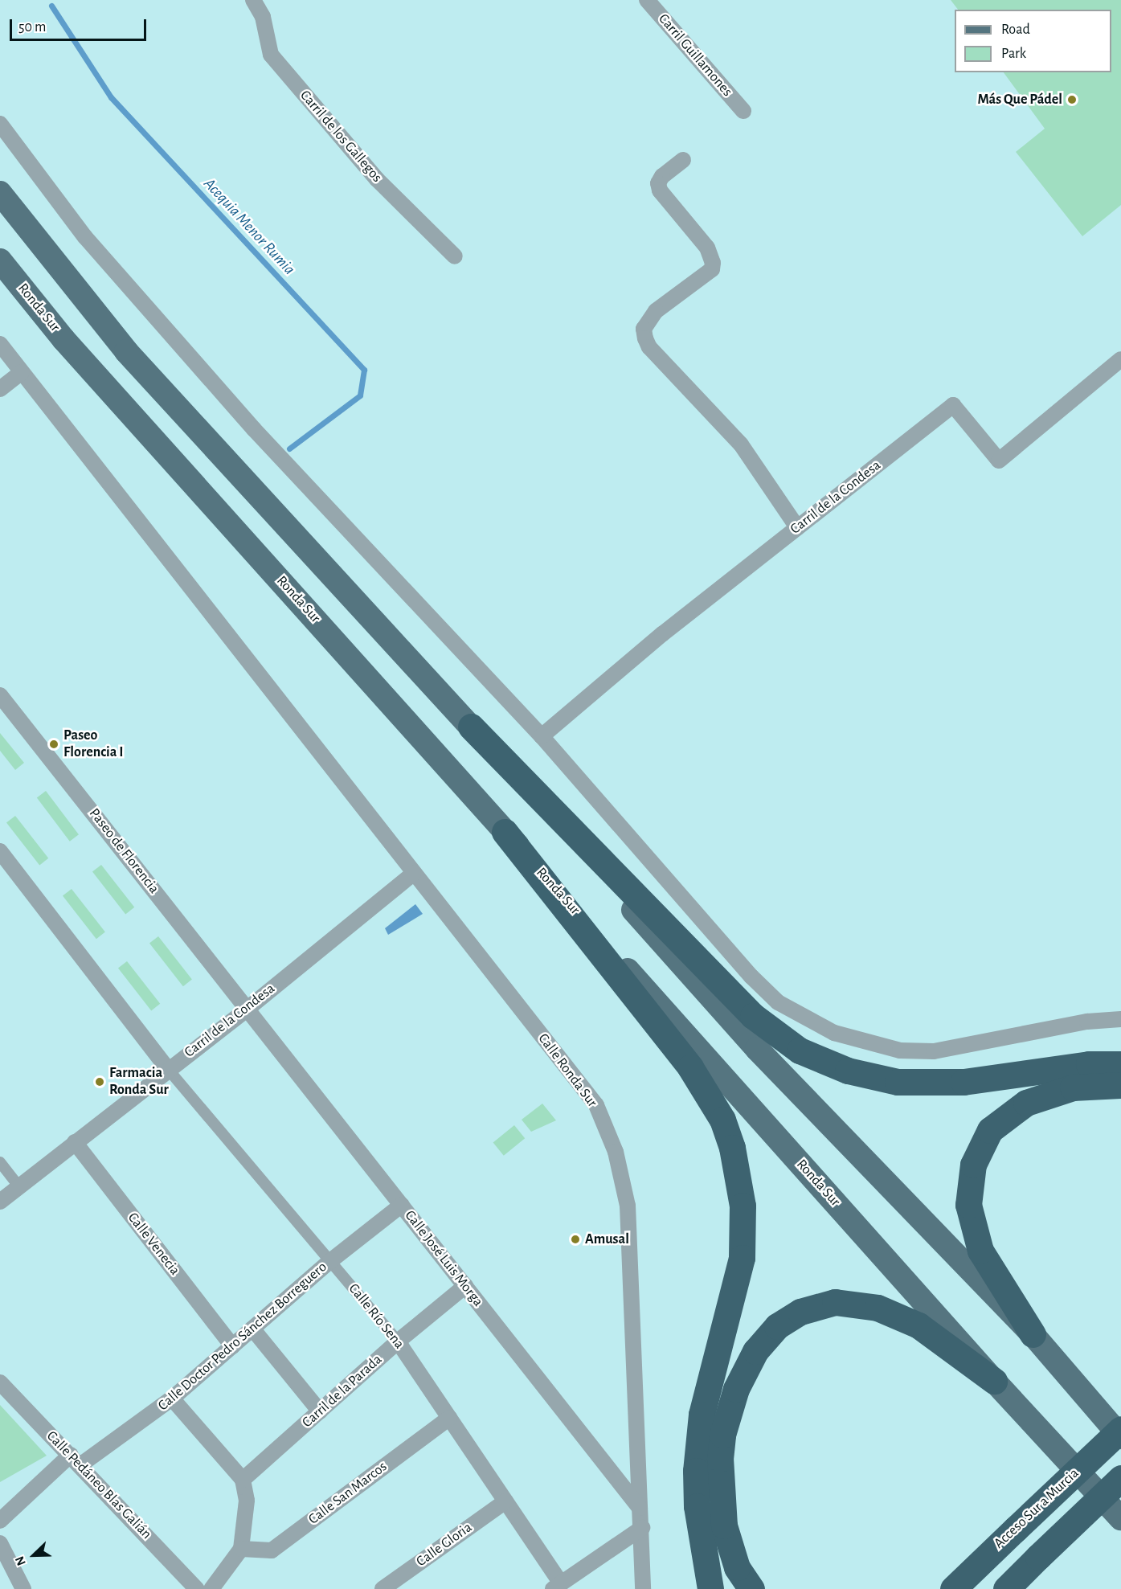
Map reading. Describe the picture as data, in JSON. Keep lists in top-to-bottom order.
{
  "streets": {
    "highway": ["Acceso Sur a Murcia"],
    "main road": ["Ronda Sur"],
    "street": [
      "Carril Guillamones",
      "Carril de los Gallegos",
      "Carril de la Condesa",
      "Paseo de Florencia",
      "Calle Ronda Sur",
      "Calle Venecia",
      "Calle José Luis Morga",
      "Calle Río Sena",
      "Calle Doctor Pedro Sánchez Borreguero",
      "Carril de la Parada",
      "Calle Pedáneo Blas Galián",
      "Calle San Marcos",
      "Calle Gloria"
    ]
  },
  "crossings": [
    ["Carril de la Condesa", "Paseo de Florencia"],
    ["Carril de la Condesa", "Calle Ronda Sur"],
    ["Carril de la Condesa", "Calle Venecia"],
    ["Carril de la Condesa", "Calle José Luis Morga"],
    ["Carril de la Condesa", "Calle Río Sena"],
    ["Paseo de Florencia", "Calle José Luis Morga"],
    ["Calle Ronda Sur", "Calle José Luis Morga"],
    ["Calle Venecia", "Calle Doctor Pedro Sánchez Borreguero"],
    ["Calle José Luis Morga", "Calle Doctor Pedro Sánchez Borreguero"],
    ["Calle José Luis Morga", "Carril de la Parada"],
    ["Calle Río Sena", "Calle Doctor Pedro Sánchez Borreguero"],
    ["Calle Río Sena", "Carril de la Parada"],
    ["Calle Río Sena", "Calle San Marcos"],
    ["Calle Río Sena", "Calle Gloria"],
    ["Calle Doctor Pedro Sánchez Borreguero", "Calle Pedáneo Blas Galián"]
  ],
  "water": ["Acequia Menor Rumia"],
  "places": [
    "Más Que Pádel",
    "Paseo Florencia I",
    "Farmacia Ronda Sur",
    "Amusal"
  ],
  "legend": ["Road", "Park"],
  "scale_bar": "50 m",
  "north": "bottom left"
}
